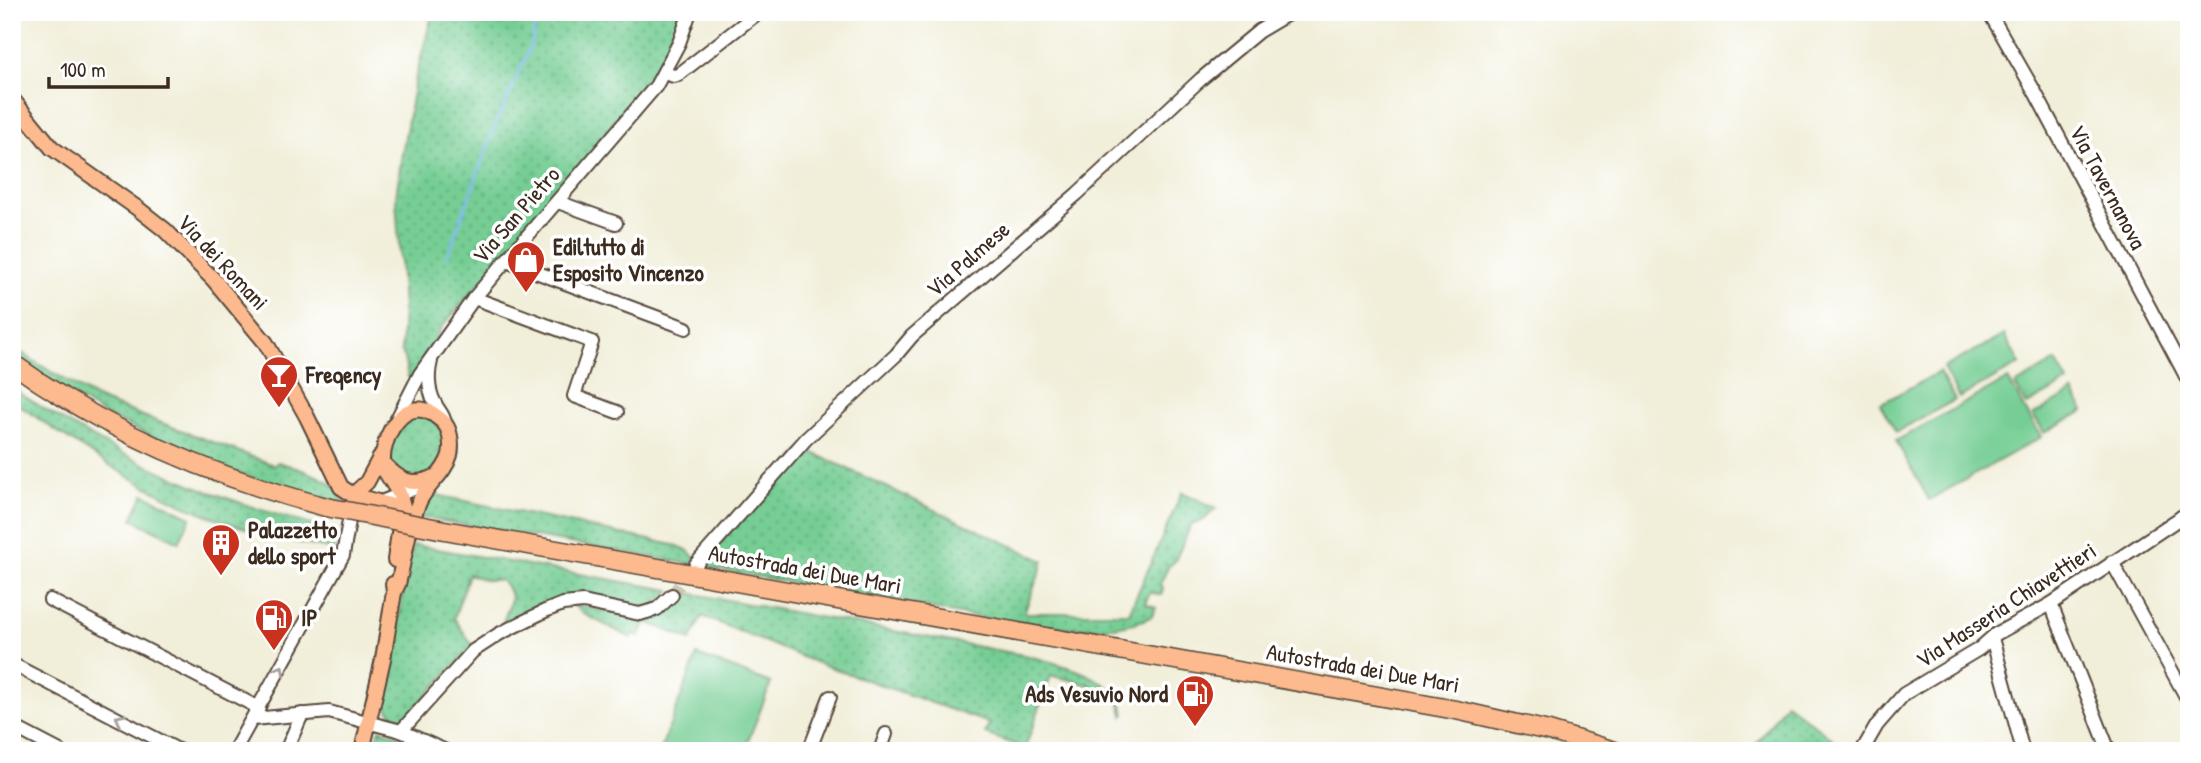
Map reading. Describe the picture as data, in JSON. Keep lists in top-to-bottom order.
{
  "streets": {
    "highway": ["Autostrada dei Due Mari"],
    "main road": ["Via dei Romani"],
    "street": [
      "Via Tavernanova",
      "Via San Pietro",
      "Via Palmese",
      "Via Masseria Chiavettieri"
    ]
  },
  "places": {
    "shop": ["Ediltutto di Esposito Vincenzo"],
    "bar": ["Freqency"],
    "building": ["Palazzetto dello sport"],
    "fuel station": ["IP", "Ads Vesuvio Nord"]
  },
  "scale_bar": "100 m"
}
